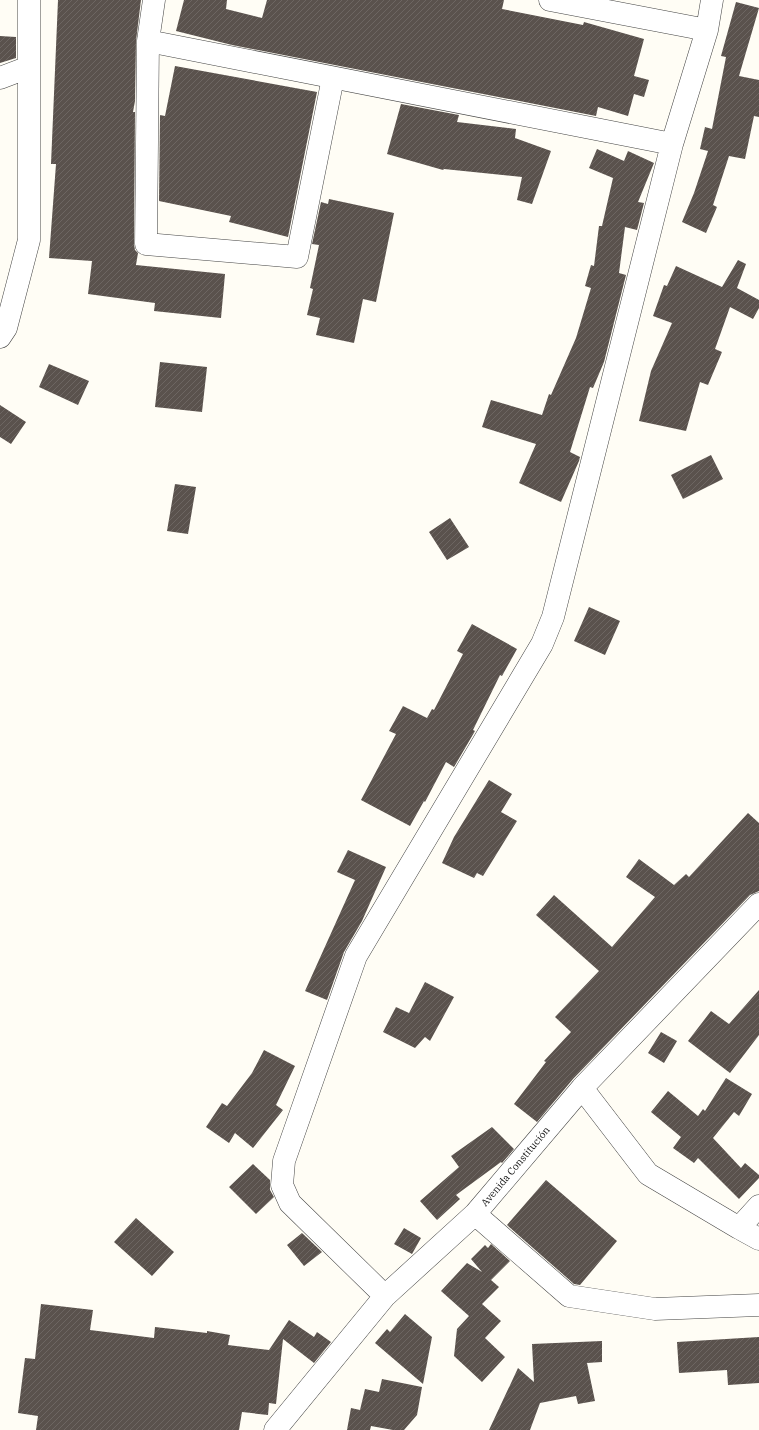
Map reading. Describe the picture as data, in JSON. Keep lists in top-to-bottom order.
{
  "streets": {
    "street": ["Avenida Constitución"]
  }
}
